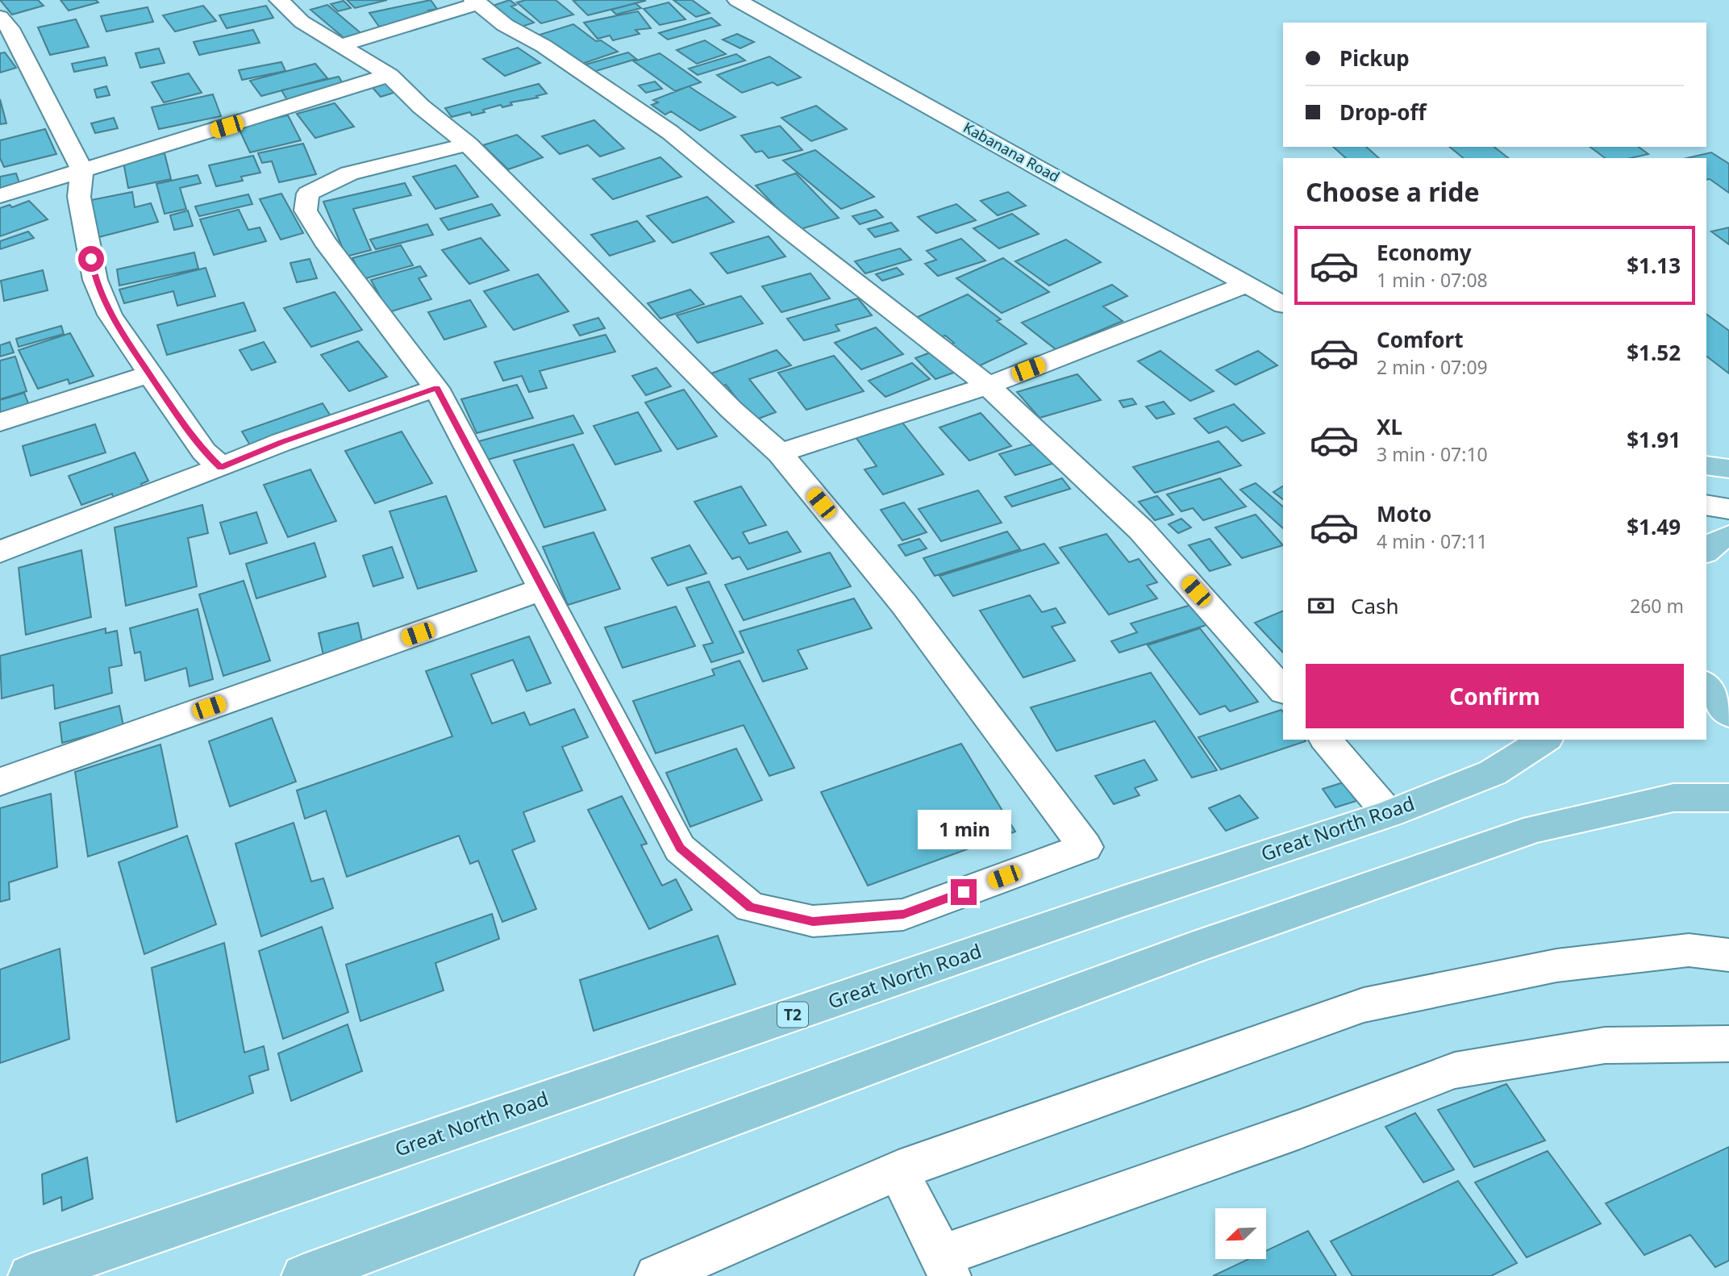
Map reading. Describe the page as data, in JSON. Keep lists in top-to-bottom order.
{
  "streets": {
    "main road": ["Great North Road", "T2"],
    "street": ["Kabanana Road"]
  },
  "north": "bottom left",
  "page": {
    "banner": ["Pickup", "Drop-off"],
    "heading": "Choose a ride",
    "list": [
      {
        "name": "Economy",
        "note": "1 min · 07:08",
        "value": "$1.13"
      },
      {
        "name": "Comfort",
        "note": "2 min · 07:09",
        "value": "$1.52"
      },
      {
        "name": "XL",
        "note": "3 min · 07:10",
        "value": "$1.91"
      },
      {
        "name": "Moto",
        "note": "4 min · 07:11",
        "value": "$1.49"
      }
    ],
    "pay": ["Cash", "260 m"],
    "buttons": "Confirm",
    "bubble": "1 min"
  }
}
